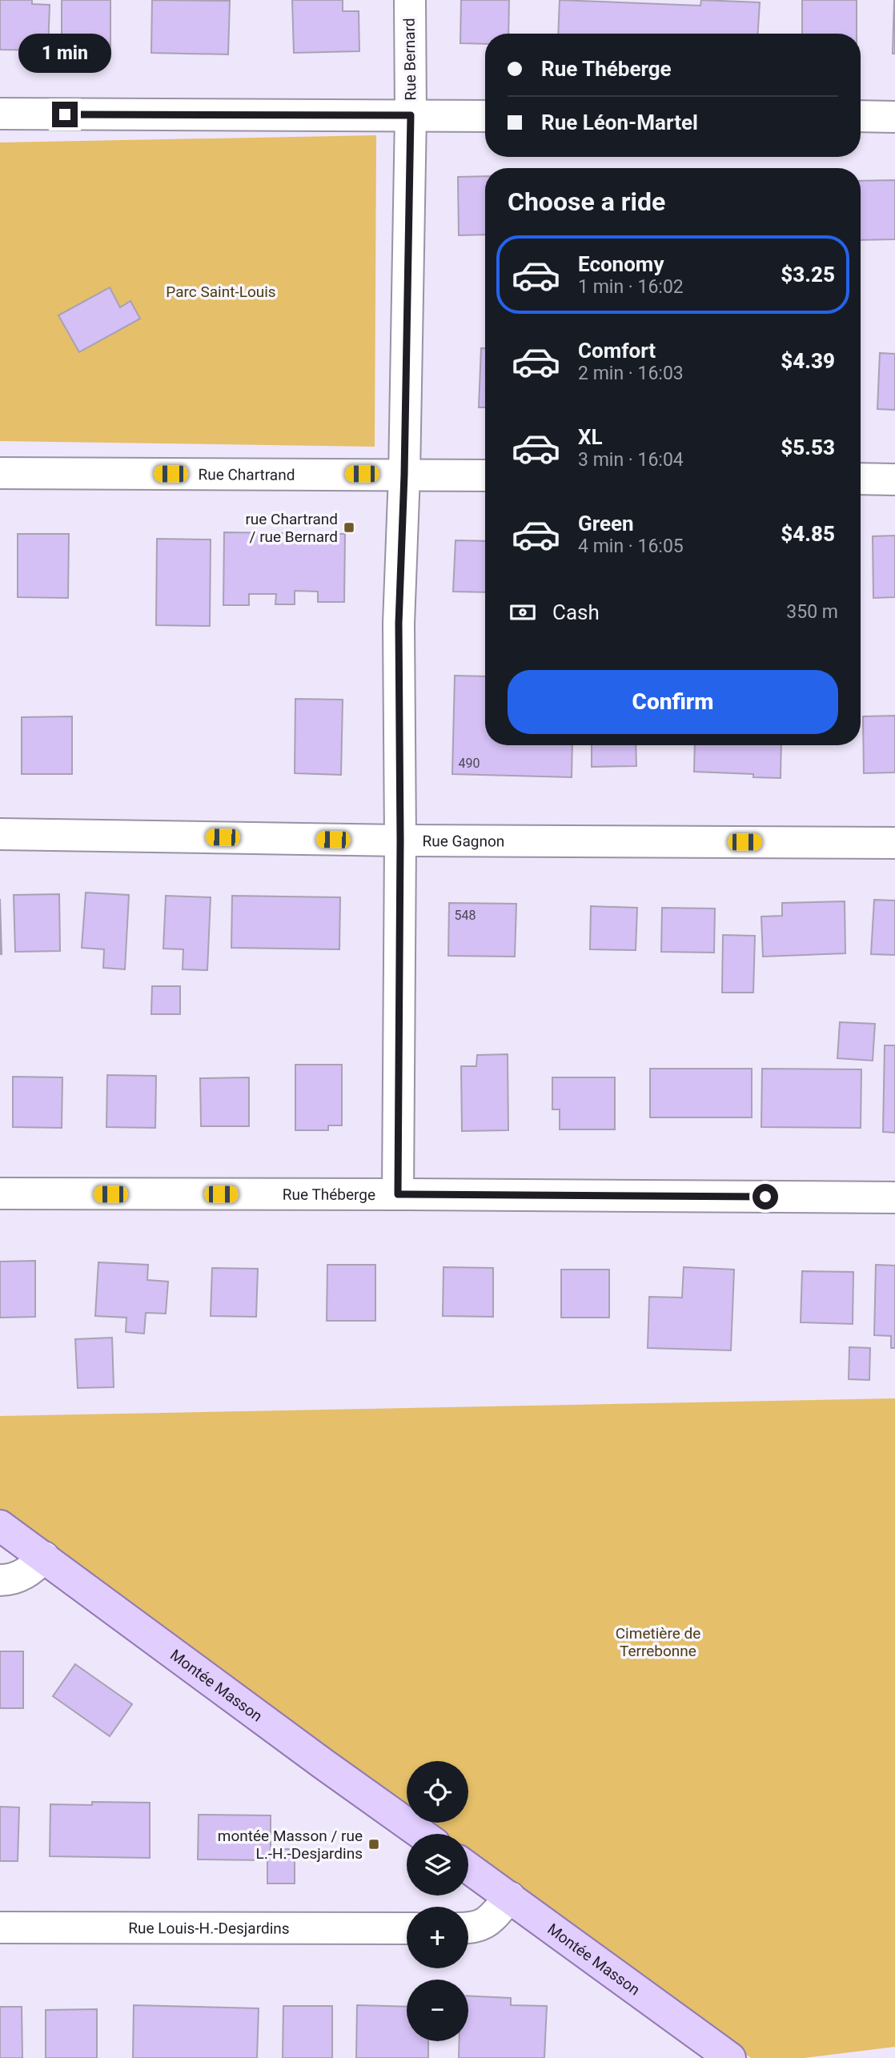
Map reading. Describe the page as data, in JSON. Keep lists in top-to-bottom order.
{
  "streets": {
    "main road": ["Montée Masson"],
    "street": [
      "Rue Bernard",
      "Rue Chartrand",
      "Rue Gagnon",
      "Rue Théberge",
      "Rue Louis-H.-Desjardins"
    ]
  },
  "crossings": [
    ["Rue Bernard", "Rue Chartrand"],
    ["Rue Bernard", "Rue Gagnon"],
    ["Rue Bernard", "Rue Théberge"]
  ],
  "parks": ["Parc Saint-Louis", "Cimetière de Terrebonne"],
  "places": {
    "transit": ["rue Chartrand / rue Bernard", "montée Masson / rue L.-H.-Desjardins"]
  },
  "house_numbers": ["490", "548"],
  "page": {
    "bubble": "1 min",
    "banner": ["Rue Théberge", "Rue Léon-Martel"],
    "heading": "Choose a ride",
    "list": [
      {
        "name": "Economy",
        "note": "1 min · 16:02",
        "value": "$3.25"
      },
      {
        "name": "Comfort",
        "note": "2 min · 16:03",
        "value": "$4.39"
      },
      {
        "name": "XL",
        "note": "3 min · 16:04",
        "value": "$5.53"
      },
      {
        "name": "Green",
        "note": "4 min · 16:05",
        "value": "$4.85"
      }
    ],
    "pay": ["Cash", "350 m"],
    "buttons": "Confirm",
    "map_buttons": ["+", "−"]
  }
}
